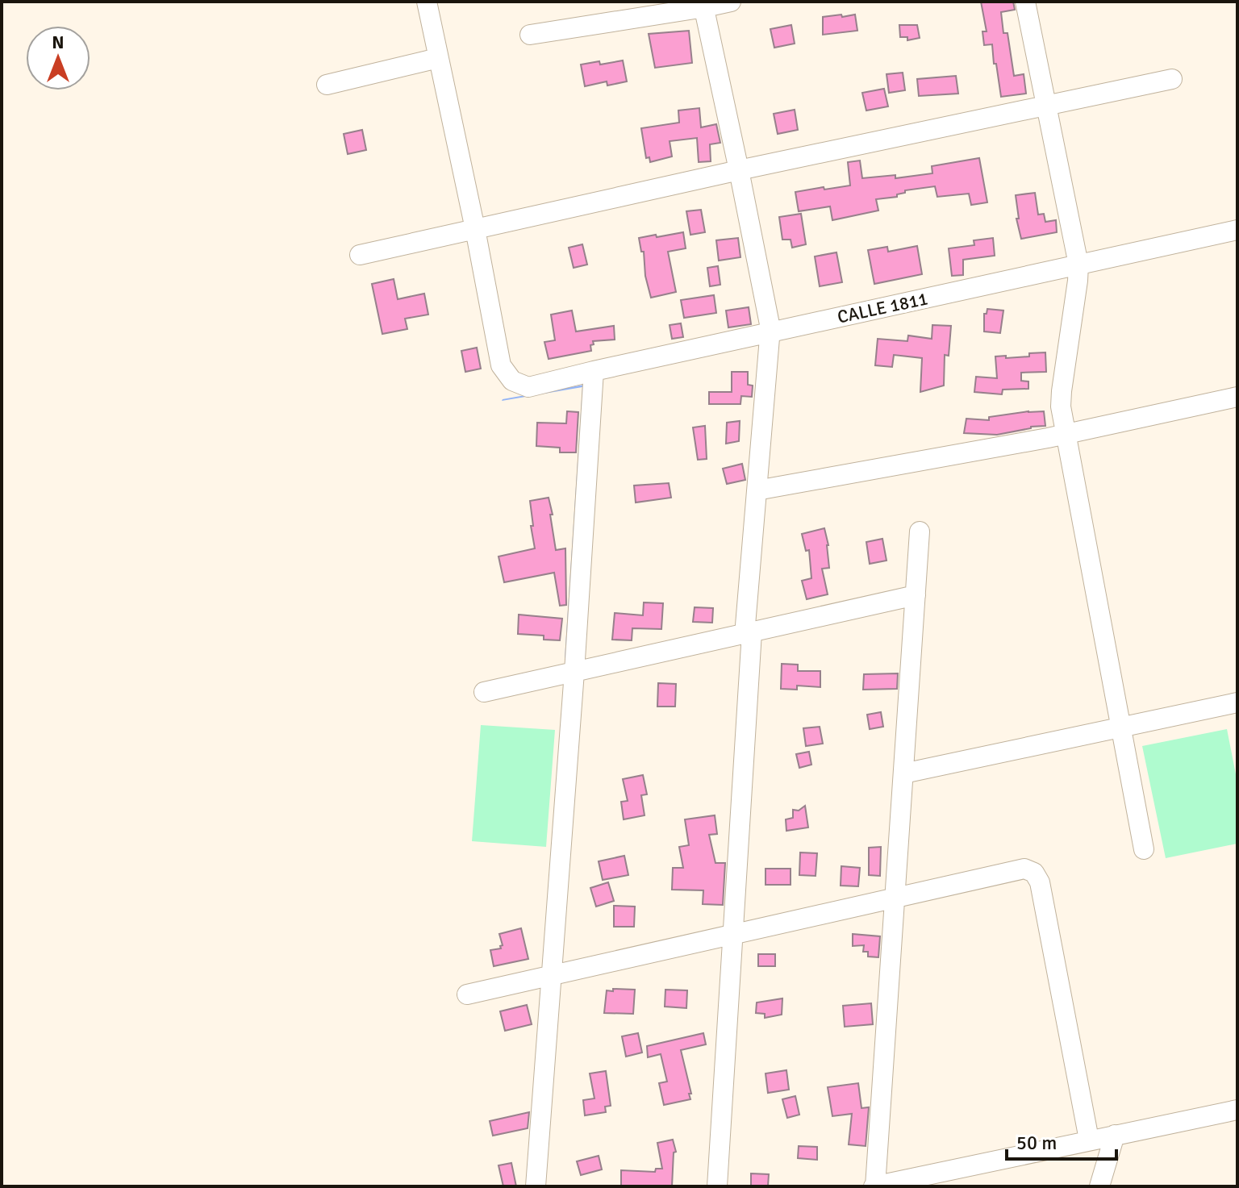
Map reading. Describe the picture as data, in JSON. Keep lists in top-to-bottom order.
{
  "streets": {
    "street": ["CALLE 1811"]
  },
  "scale_bar": "50 m",
  "north": "top"
}
